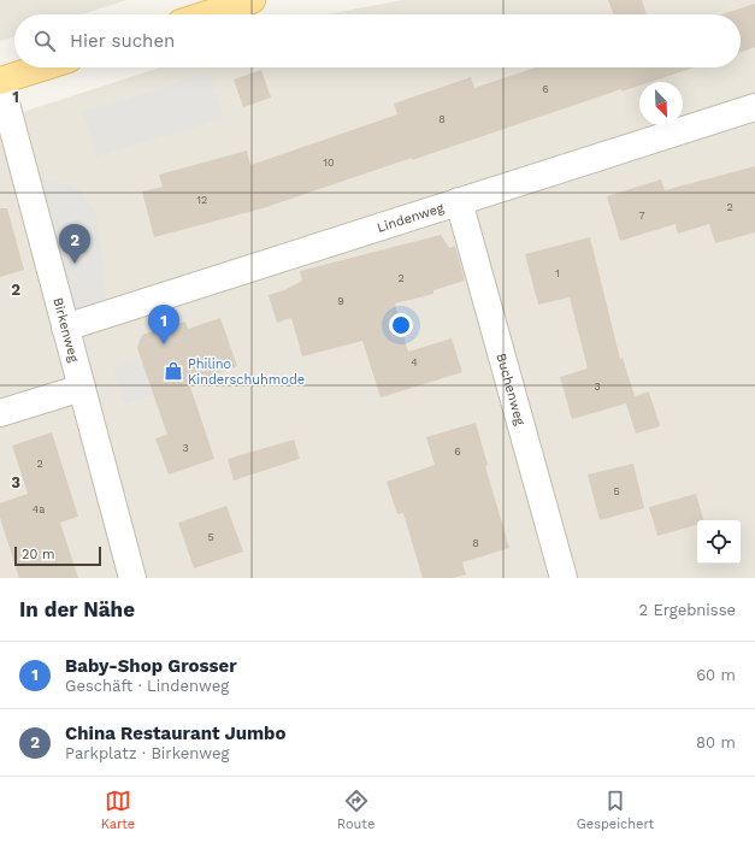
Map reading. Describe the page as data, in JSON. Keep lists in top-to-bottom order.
{
  "streets": {
    "street": ["Lindenweg", "Birkenweg", "Buchenweg"]
  },
  "crossings": [
    ["Lindenweg", "Birkenweg"],
    ["Lindenweg", "Buchenweg"]
  ],
  "places": {
    "shop": ["Philino Kinderschuhmode"]
  },
  "house_numbers": [
    "6",
    "8",
    "10",
    "12",
    "2",
    "7",
    "1",
    "2",
    "9",
    "4",
    "3",
    "3",
    "6",
    "2",
    "5",
    "4a",
    "5",
    "8"
  ],
  "scale_bar": "20 m",
  "north": "bottom right",
  "page": {
    "search": "Hier suchen",
    "pins": ["2", "1"],
    "scale": "20 m",
    "heading": ["In der Nähe", "2 Ergebnisse"],
    "list": [
      {
        "mark": "1",
        "name": "Baby-Shop Grosser",
        "note": "Geschäft · Lindenweg",
        "value": "60 m"
      },
      {
        "mark": "2",
        "name": "China Restaurant Jumbo",
        "note": "Parkplatz · Birkenweg",
        "value": "80 m"
      }
    ],
    "nav": ["Karte", "Route", "Gespeichert"]
  },
  "grid": {
    "rows": ["1", "2", "3"]
  }
}
